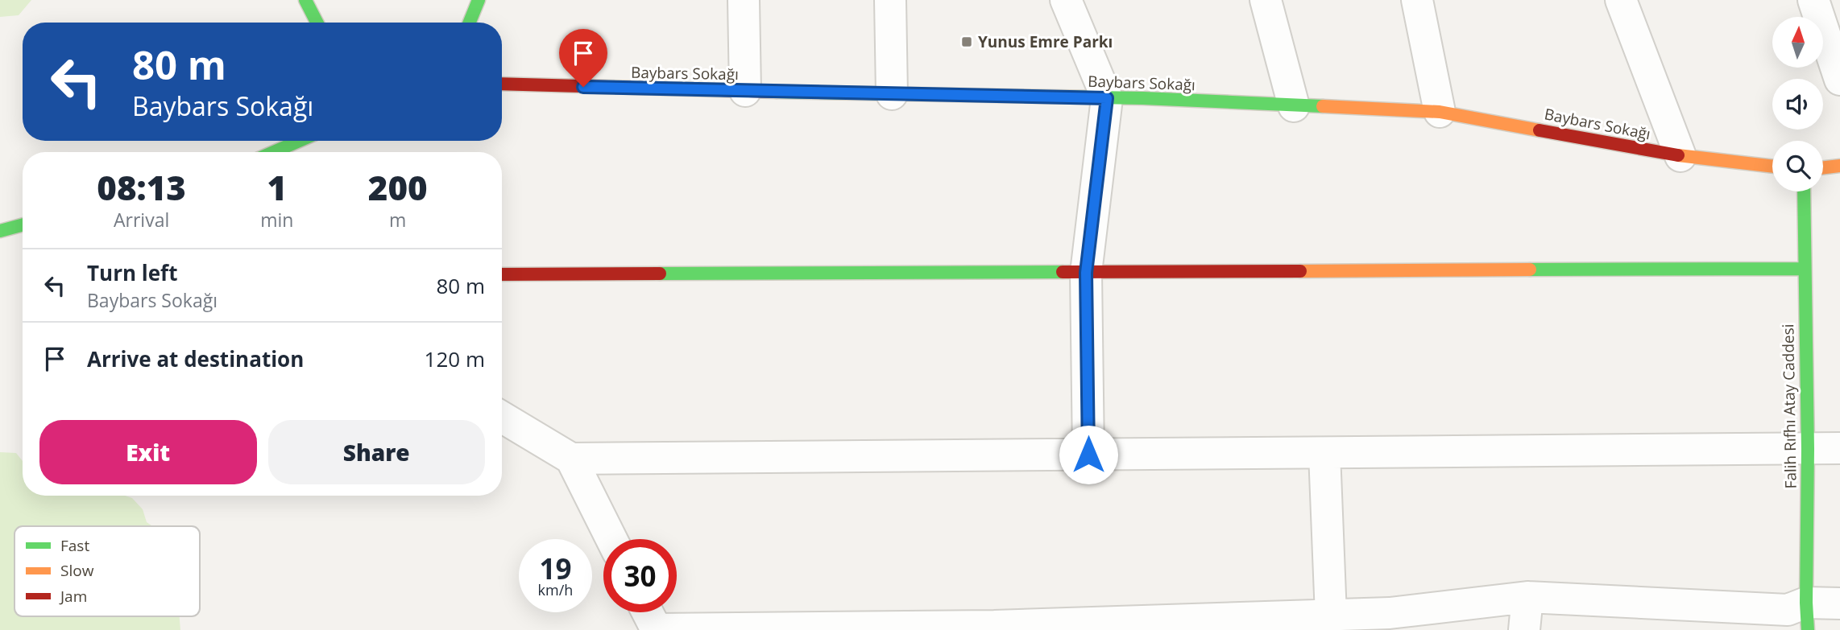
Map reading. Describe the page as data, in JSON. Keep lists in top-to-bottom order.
{
  "streets": {
    "street": ["Baybars Sokağı", "Falih Rıfhı Atay Caddesi"]
  },
  "places": {
    "transit": ["Yunus Emre Parkı"]
  },
  "legend": ["Fast", "Slow", "Jam"],
  "north": "top",
  "page": {
    "turn": ["80 m", "Baybars Sokağı"],
    "eta": [
      "08:13",
      "Arrival",
      "1",
      "min",
      "200",
      "m"
    ],
    "list": [
      {
        "name": "Turn left",
        "note": "Baybars Sokağı",
        "value": "80 m"
      },
      {
        "name": "Arrive at destination",
        "value": "120 m"
      }
    ],
    "buttons": ["Exit", "Share"],
    "speed": "19 km/h",
    "limit": "30"
  }
}
